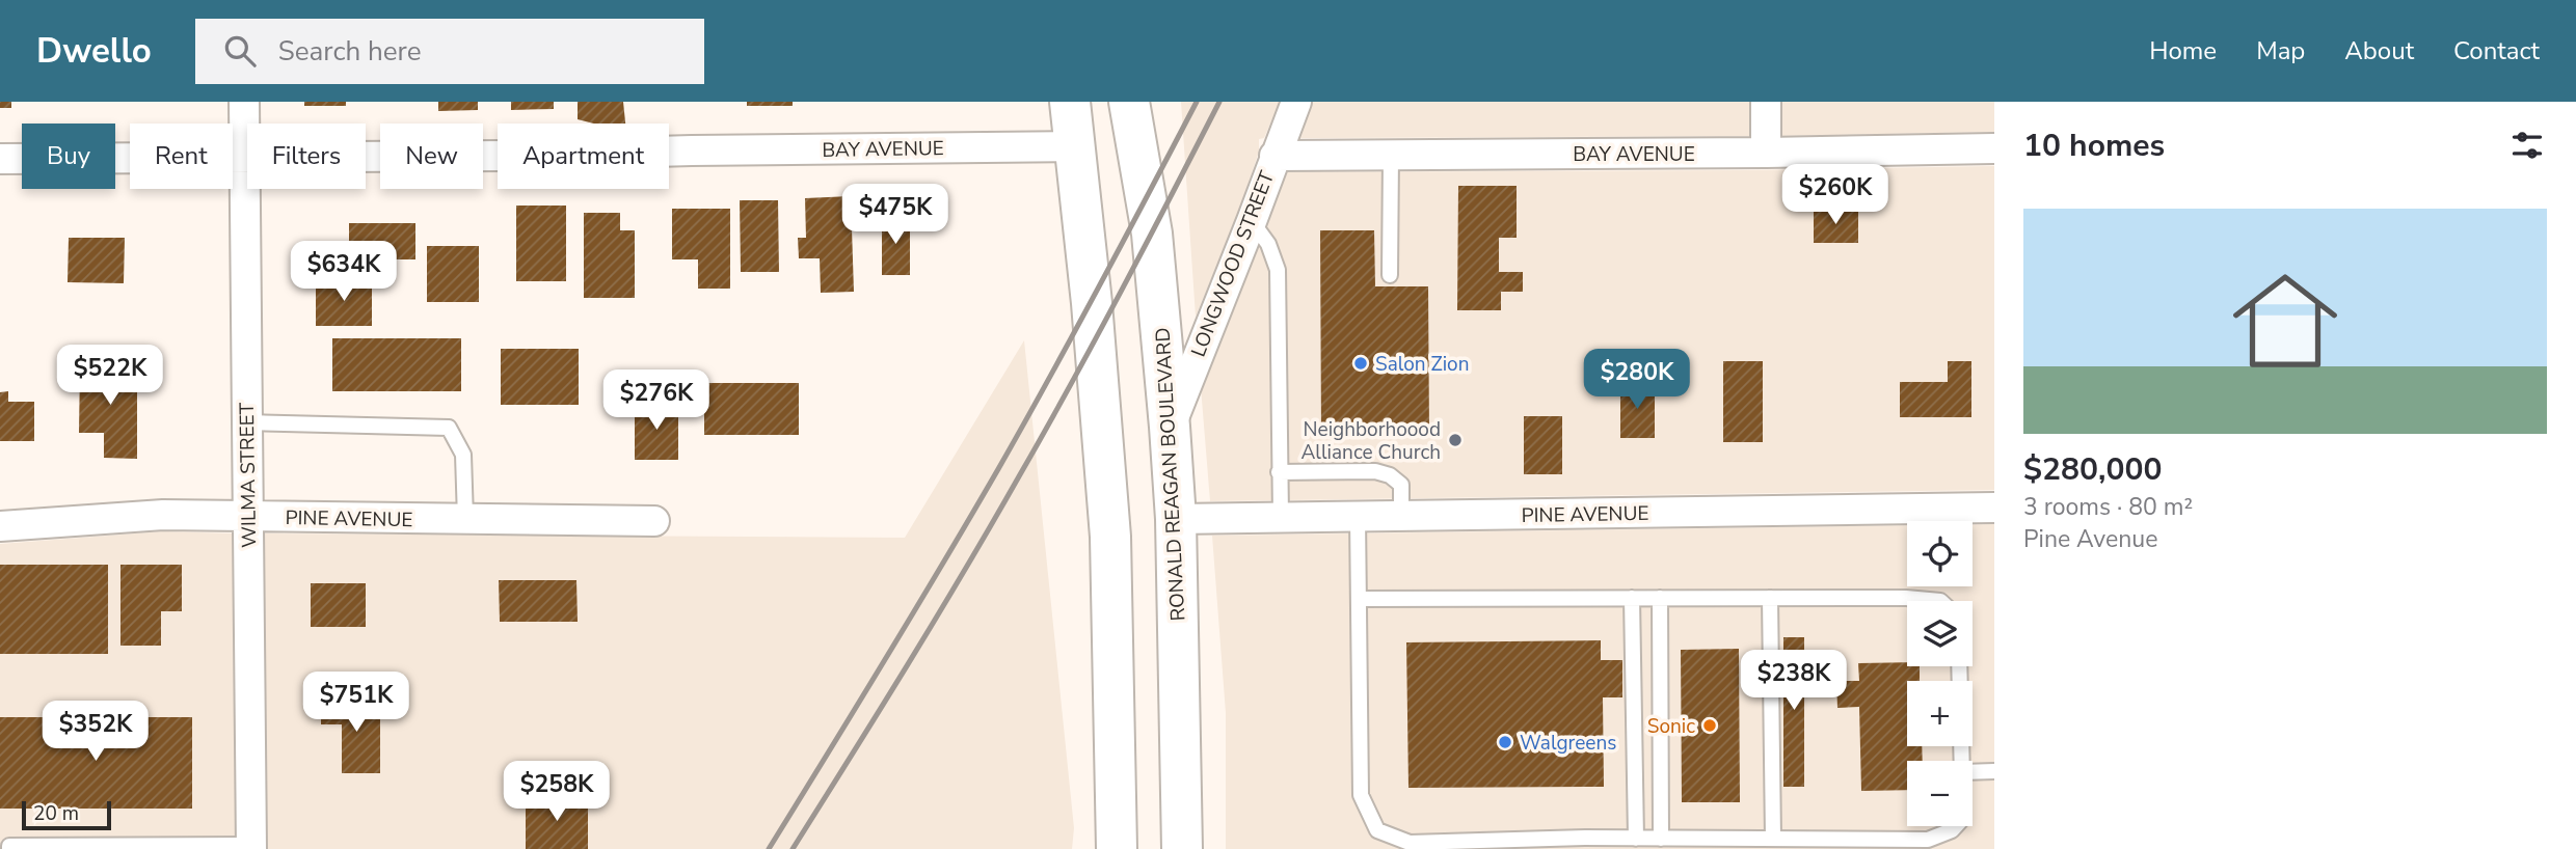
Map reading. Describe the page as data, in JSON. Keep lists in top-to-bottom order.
{
  "streets": {
    "main road": ["RONALD REAGAN BOULEVARD"],
    "street": [
      "BAY AVENUE",
      "LONGWOOD STREET",
      "WILMA STREET",
      "PINE AVENUE"
    ]
  },
  "crossings": [
    ["BAY AVENUE", "LONGWOOD STREET"],
    ["BAY AVENUE", "WILMA STREET"],
    ["LONGWOOD STREET", "RONALD REAGAN BOULEVARD"],
    ["RONALD REAGAN BOULEVARD", "PINE AVENUE"],
    ["WILMA STREET", "PINE AVENUE"]
  ],
  "places": [
    "Salon Zion",
    "Neighborhoood Alliance Church",
    "Sonic",
    "Walgreens"
  ],
  "scale_bar": "20 m",
  "page": {
    "header": "Dwello",
    "search": "Search here",
    "nav": [
      "Home",
      "Map",
      "About",
      "Contact"
    ],
    "heading": "10 homes",
    "chip": [
      "Buy",
      "Rent",
      "Filters",
      "New",
      "Apartment"
    ],
    "price": [
      "$260K",
      "$475K",
      "$634K",
      "$522K",
      "$280K",
      "$276K",
      "$238K",
      "$751K",
      "$352K",
      "$258K"
    ],
    "list": [
      {
        "name": "$280,000",
        "note": "3 rooms · 80 m² · Pine Avenue"
      }
    ],
    "map_buttons": ["+", "−"],
    "scale": "20 m"
  }
}
